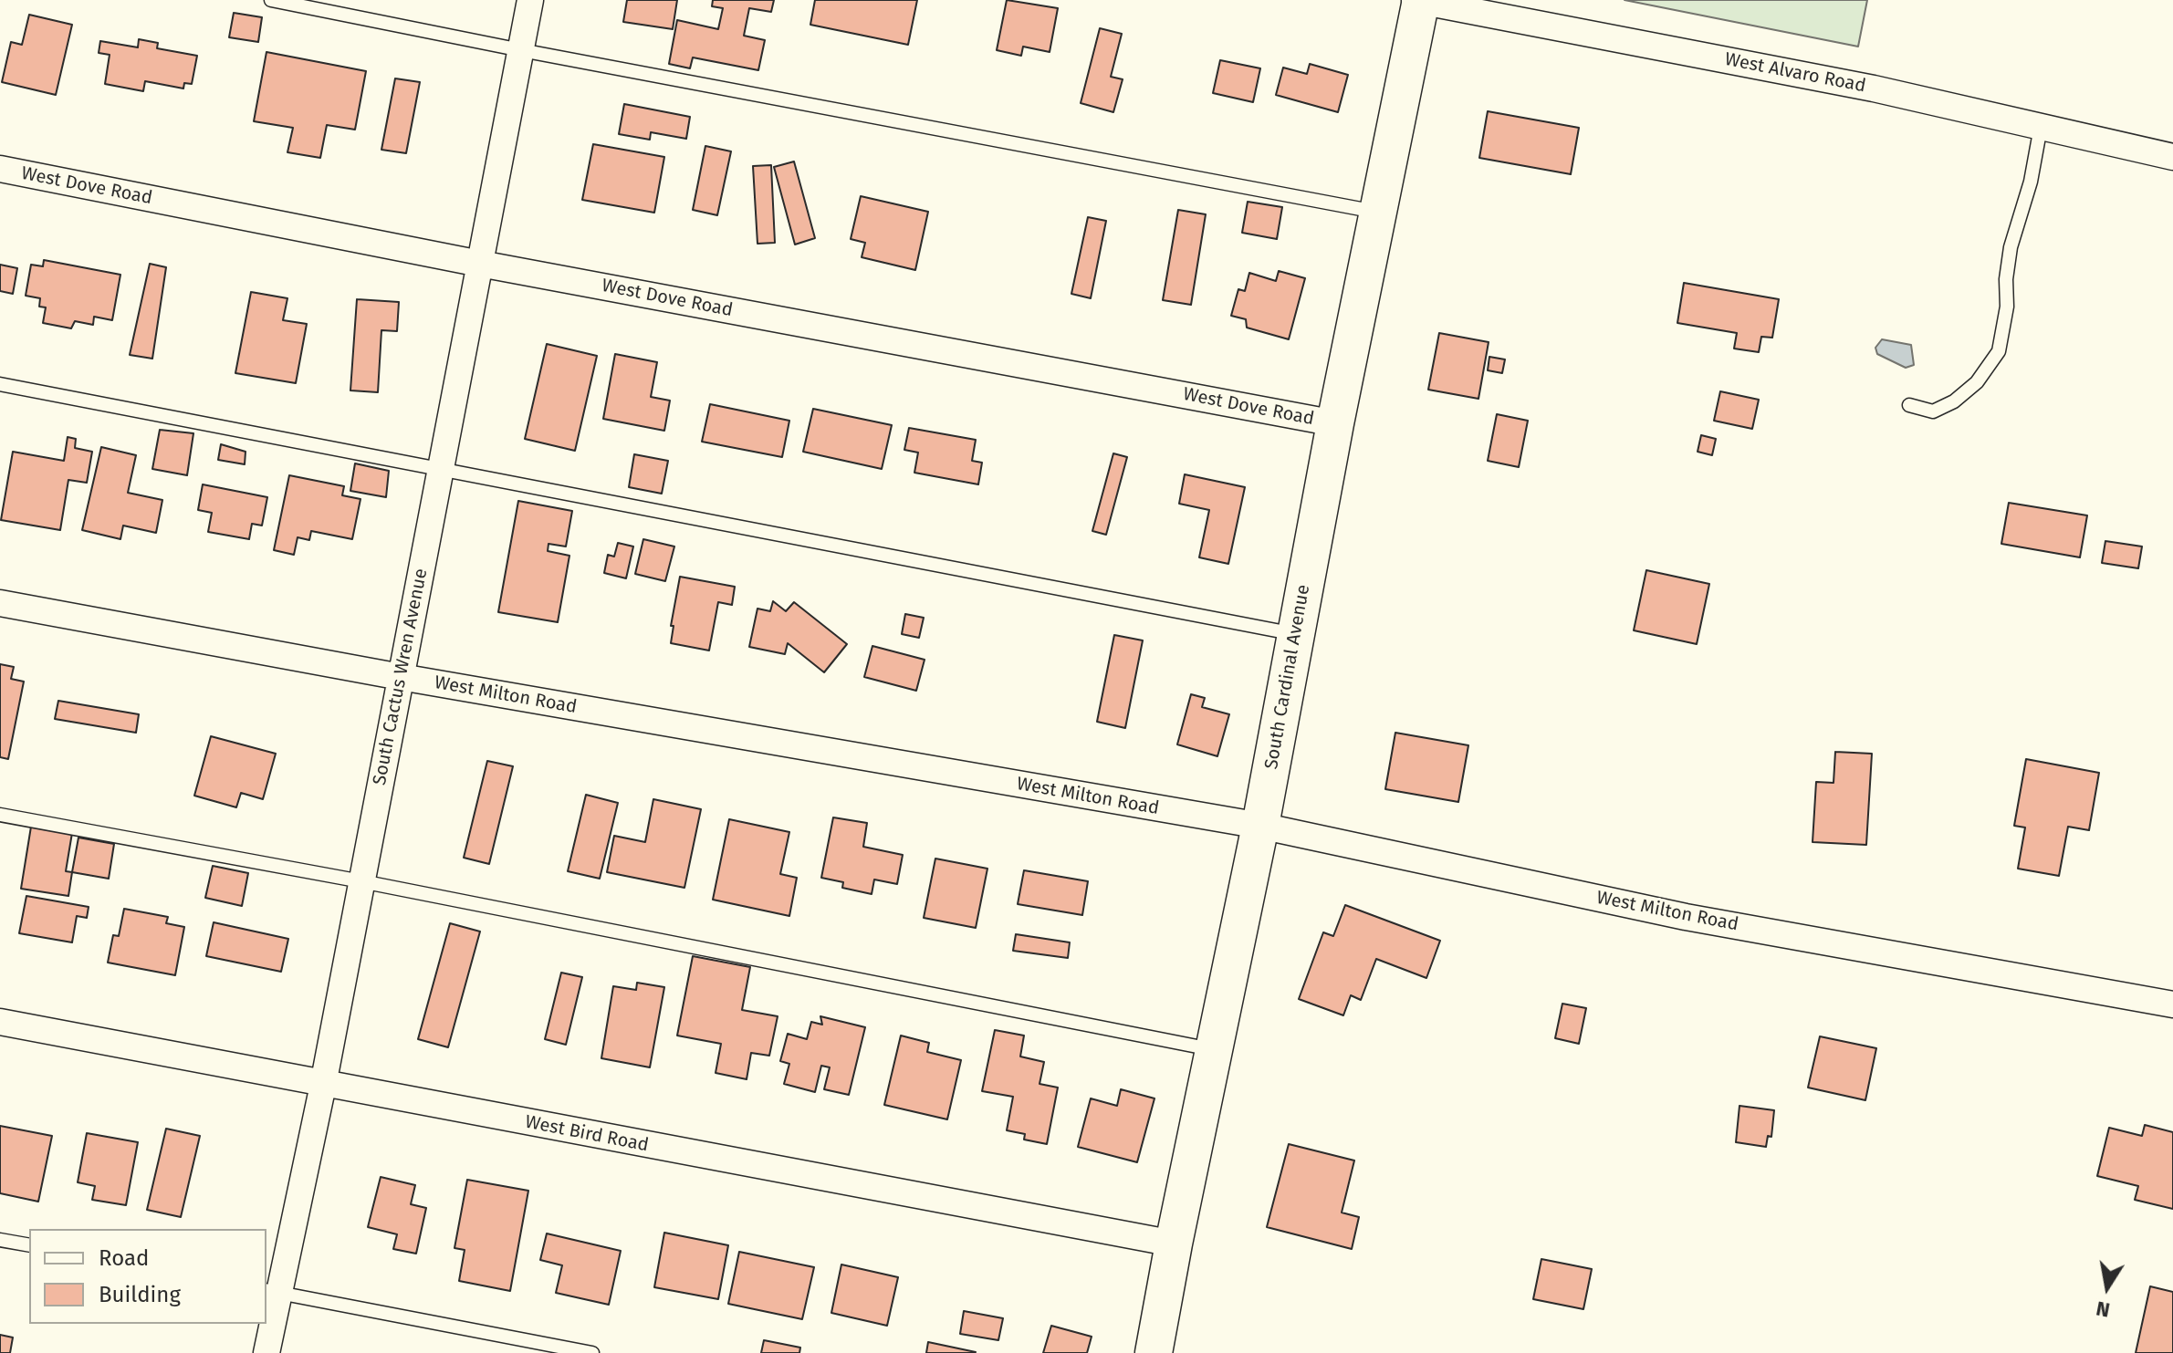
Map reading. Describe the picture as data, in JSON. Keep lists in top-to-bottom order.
{
  "streets": {
    "main road": ["South Cardinal Avenue"],
    "street": [
      "West Alvaro Road",
      "West Dove Road",
      "South Cactus Wren Avenue",
      "West Milton Road",
      "West Bird Road"
    ]
  },
  "crossings": [
    ["West Alvaro Road", "South Cardinal Avenue"],
    ["West Dove Road", "South Cactus Wren Avenue"],
    ["West Dove Road", "South Cardinal Avenue"],
    ["South Cactus Wren Avenue", "West Milton Road"],
    ["South Cactus Wren Avenue", "West Bird Road"],
    ["South Cardinal Avenue", "West Milton Road"],
    ["South Cardinal Avenue", "West Bird Road"]
  ],
  "legend": ["Road", "Building"],
  "north": "bottom"
}
